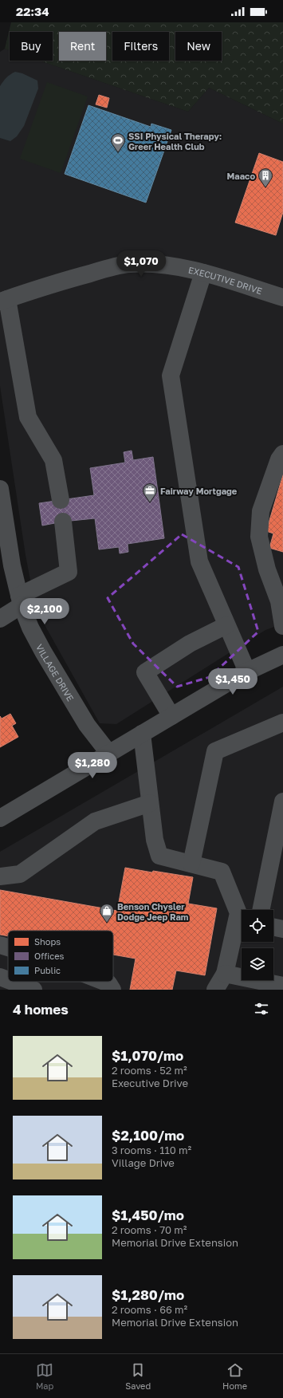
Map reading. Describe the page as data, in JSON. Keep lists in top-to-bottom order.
{
  "streets": {
    "street": ["EXECUTIVE DRIVE", "VILLAGE DRIVE"]
  },
  "places": {
    "sports": ["SSI Physical Therapy: Greer Health Club"],
    "building": ["Maaco"],
    "office": ["Fairway Mortgage"],
    "shop": ["Benson Chysler Dodge Jeep Ram"]
  },
  "legend": ["Shops", "Offices", "Public"],
  "page": {
    "status": "22:34",
    "chip": [
      "Buy",
      "Rent",
      "Filters",
      "New"
    ],
    "price": [
      "$1,070",
      "$2,100",
      "$1,450",
      "$1,280"
    ],
    "heading": "4 homes",
    "list": [
      {
        "name": "$1,070/mo",
        "note": "2 rooms · 52 m² · Executive Drive"
      },
      {
        "name": "$2,100/mo",
        "note": "3 rooms · 110 m² · Village Drive"
      },
      {
        "name": "$1,450/mo",
        "note": "2 rooms · 70 m² · Memorial Drive Extension"
      },
      {
        "name": "$1,280/mo",
        "note": "2 rooms · 66 m² · Memorial Drive Extension"
      }
    ],
    "tabs": ["Map", "Saved", "Home"]
  }
}
